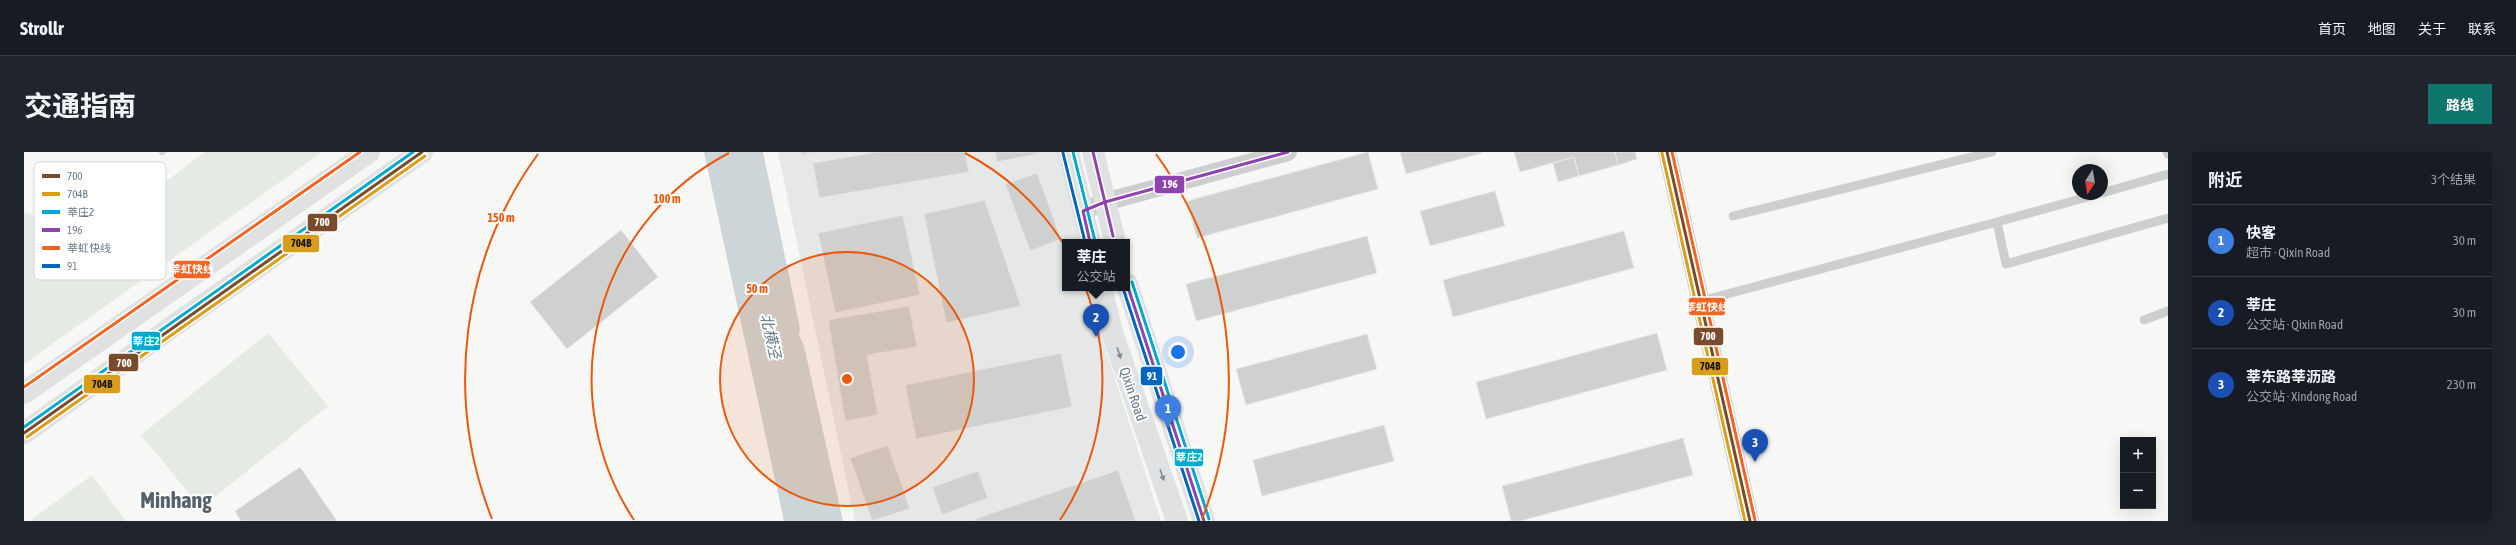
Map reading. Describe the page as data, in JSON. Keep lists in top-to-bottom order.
{
  "streets": {
    "main road": ["Qixin Road"]
  },
  "districts": ["Minhang"],
  "water": ["北横泾"],
  "lines": [
    "transit line 700",
    "transit line 莘庄2",
    "transit line 196",
    "transit line 莘虹快线",
    "transit line 704B",
    "transit line 91"
  ],
  "legend": [
    "700",
    "704B",
    "莘庄2",
    "196",
    "莘虹快线",
    "91"
  ],
  "north": "bottom",
  "page": {
    "header": "Strollr",
    "nav": [
      "首页",
      "地图",
      "关于",
      "联系"
    ],
    "title": "交通指南",
    "buttons": "路线",
    "heading": ["附近", "3个结果"],
    "list": [
      {
        "mark": "1",
        "name": "快客",
        "note": "超市 · Qixin Road",
        "value": "30 m"
      },
      {
        "mark": "2",
        "name": "莘庄",
        "note": "公交站 · Qixin Road",
        "value": "30 m"
      },
      {
        "mark": "3",
        "name": "莘东路莘沥路",
        "note": "公交站 · Xindong Road",
        "value": "230 m"
      }
    ],
    "popup": ["莘庄", "公交站"],
    "pins": ["2", "1", "3"],
    "map_buttons": ["+", "−"]
  },
  "rings": ["100 m", "150 m", "50 m"]
}
